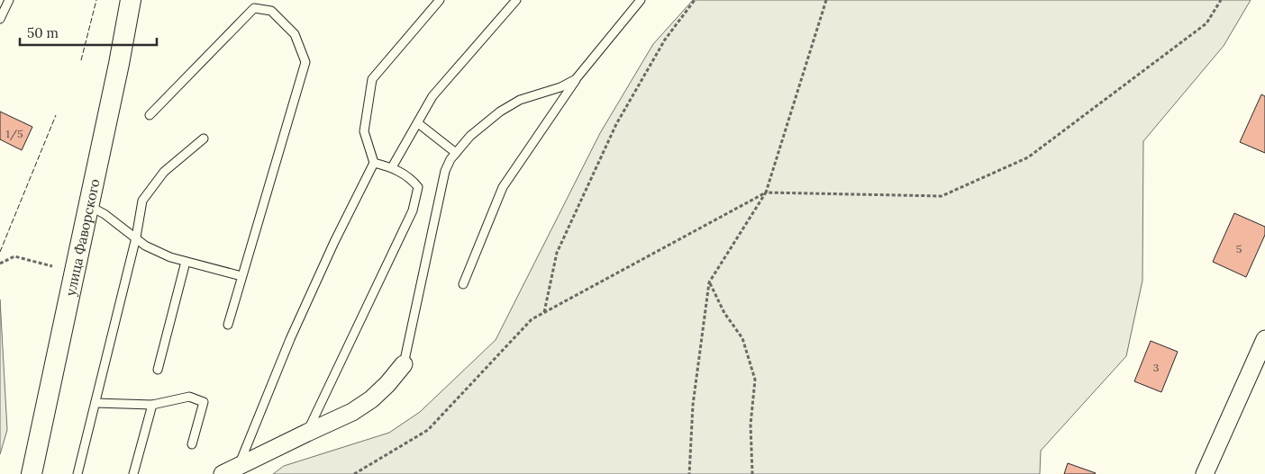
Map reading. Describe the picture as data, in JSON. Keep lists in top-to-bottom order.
{
  "streets": {
    "street": ["улица Фаворского"]
  },
  "house_numbers": ["1/5", "5", "3"],
  "scale_bar": "50 m"
}
